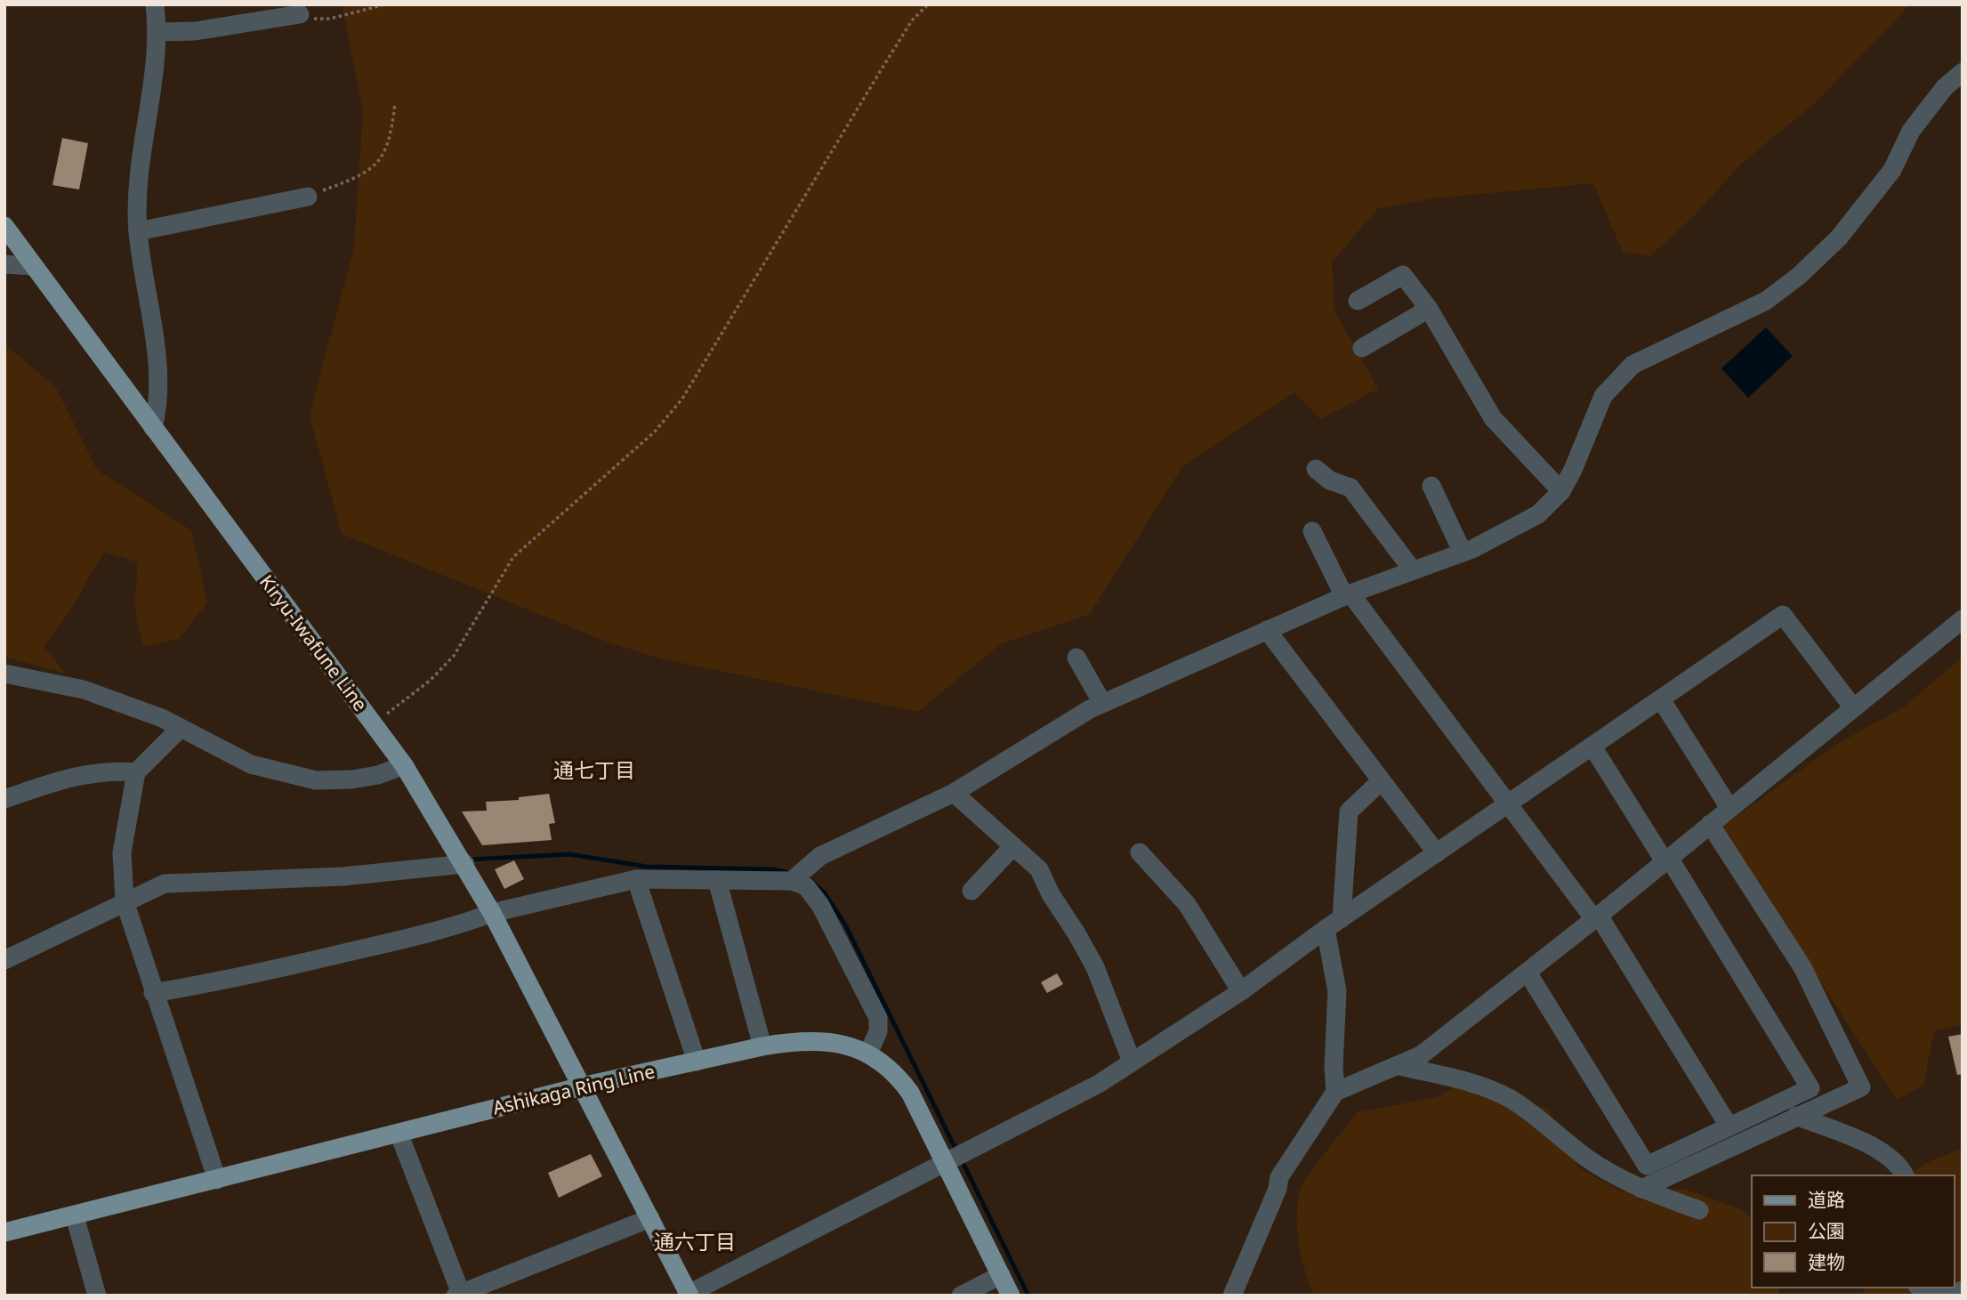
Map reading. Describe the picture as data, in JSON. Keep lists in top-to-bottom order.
{
  "streets": {
    "main road": ["Kiryu-Iwafune Line", "Ashikaga Ring Line"]
  },
  "crossings": [
    ["Kiryu-Iwafune Line", "Ashikaga Ring Line"]
  ],
  "districts": ["通七丁目", "通六丁目"],
  "legend": ["道路", "公園", "建物"]
}
